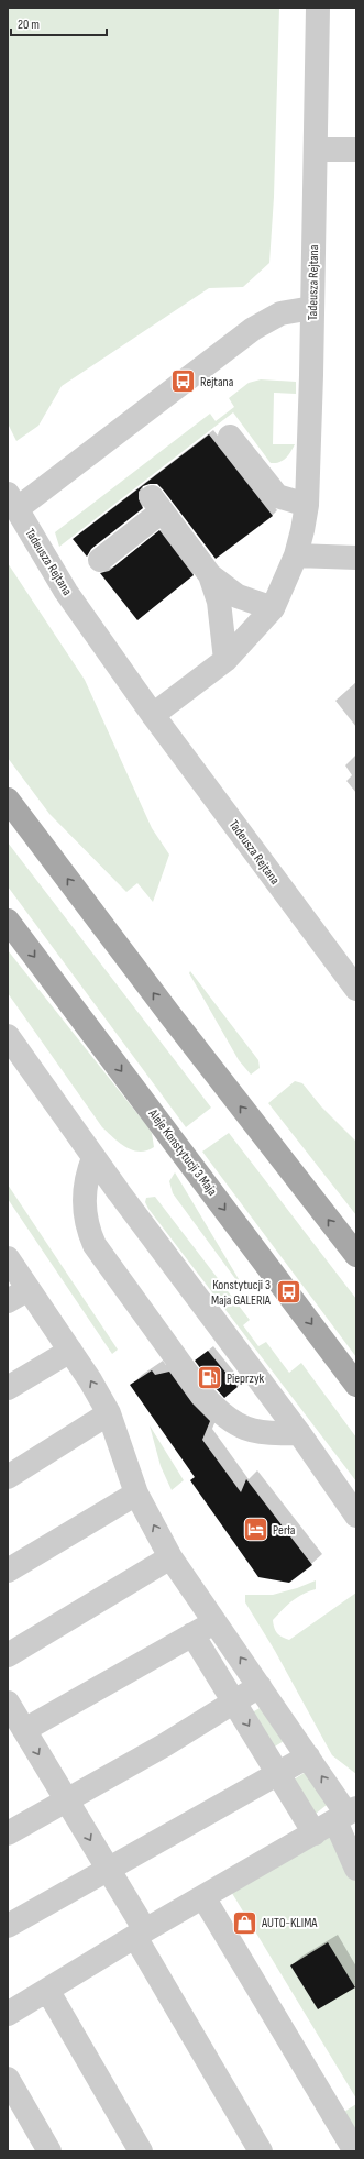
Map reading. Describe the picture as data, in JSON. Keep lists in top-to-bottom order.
{
  "streets": {
    "main road": ["Aleje Konstytucji 3 Maja"],
    "street": ["Tadeusza Rejtana"]
  },
  "places": {
    "bus stop": ["Rejtana", "Konstytucji 3 Maja GALERIA"],
    "fuel station": ["Pieprzyk"],
    "hotel": ["Perła"],
    "shop": ["AUTO-KLIMA"]
  },
  "scale_bar": "20 m"
}
